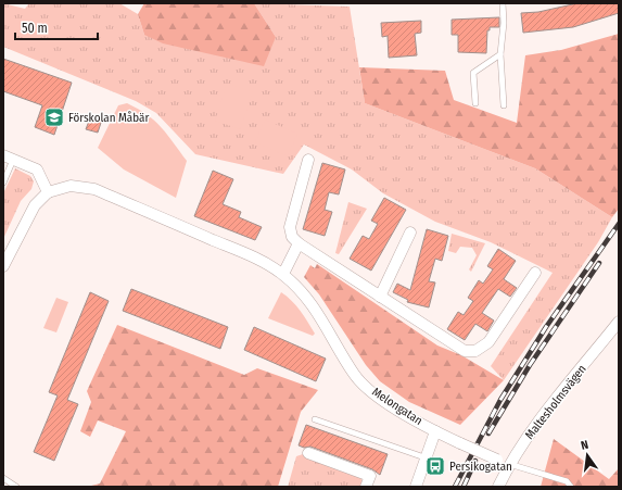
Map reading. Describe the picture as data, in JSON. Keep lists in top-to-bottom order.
{
  "streets": {
    "street": ["Maltesholmsvägen", "Melongatan"]
  },
  "crossings": [
    ["Maltesholmsvägen", "Melongatan"]
  ],
  "places": {
    "school or university": ["Förskolan Måbär"],
    "bus stop": ["Persikogatan"]
  },
  "scale_bar": "50 m",
  "north": "top"
}
